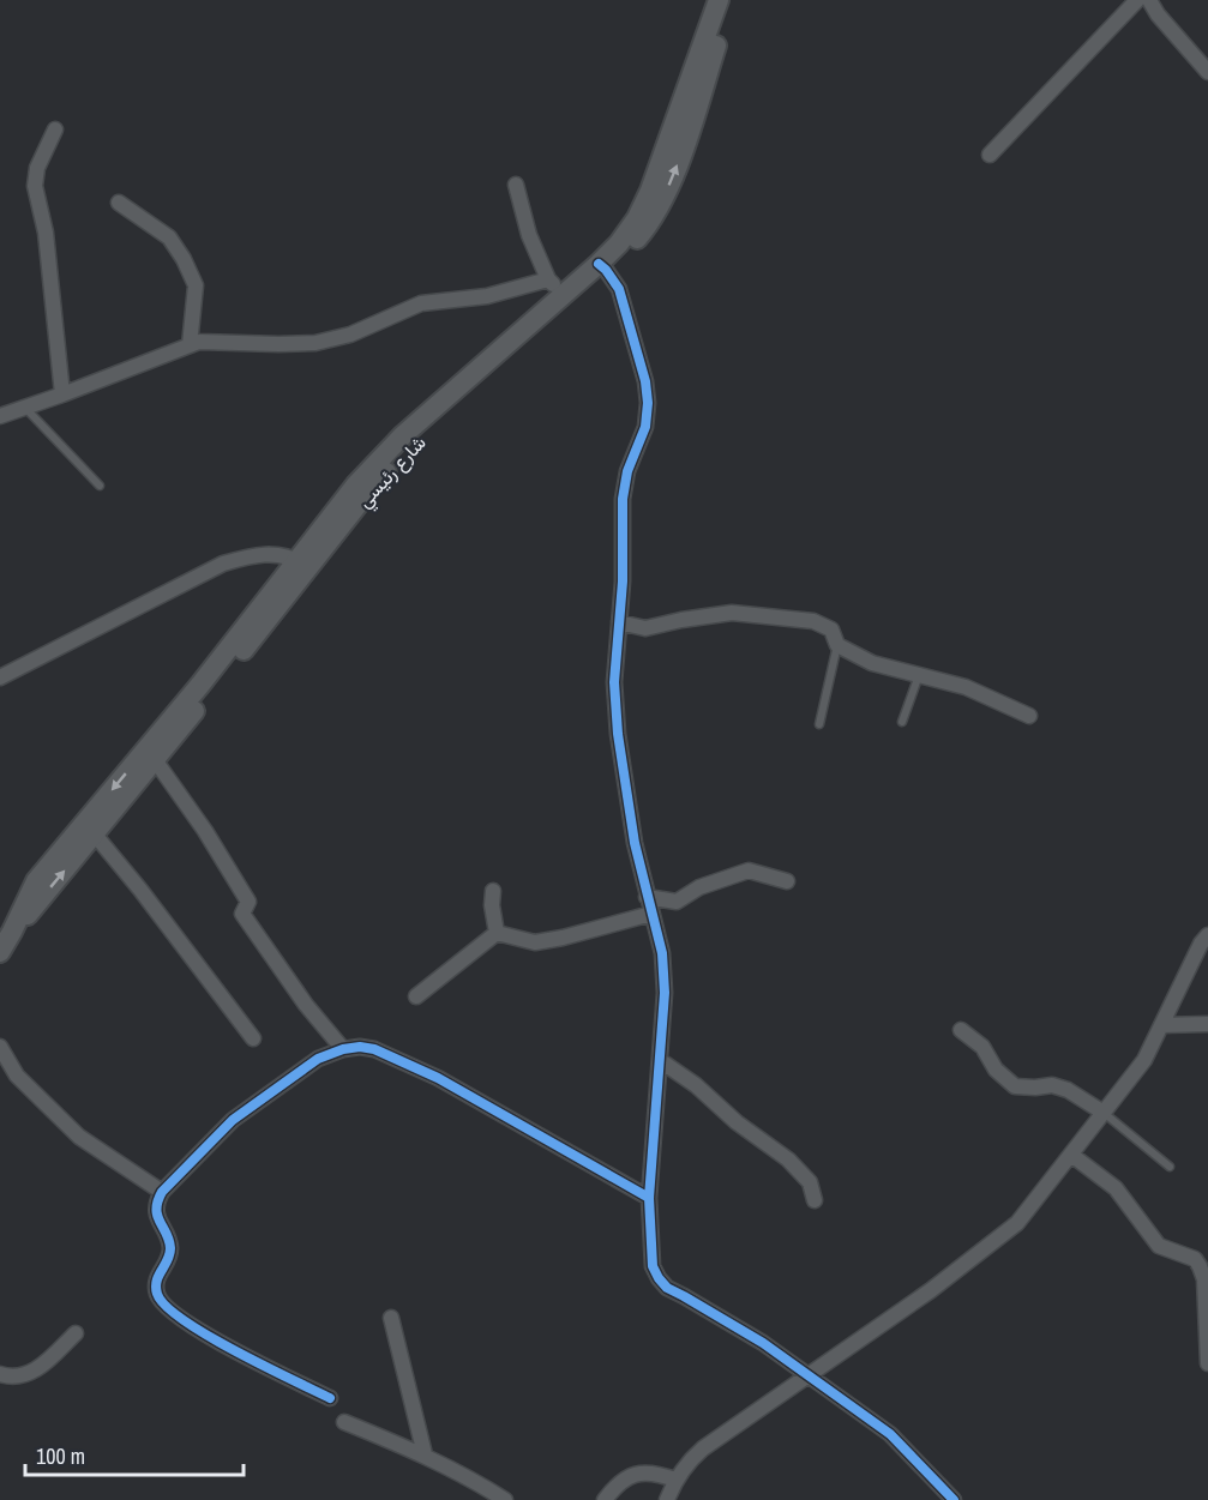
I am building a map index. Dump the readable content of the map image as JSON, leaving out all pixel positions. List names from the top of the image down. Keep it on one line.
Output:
{"streets":{"main road":["شارع رئيسي"]},"scale_bar":"100 m"}
